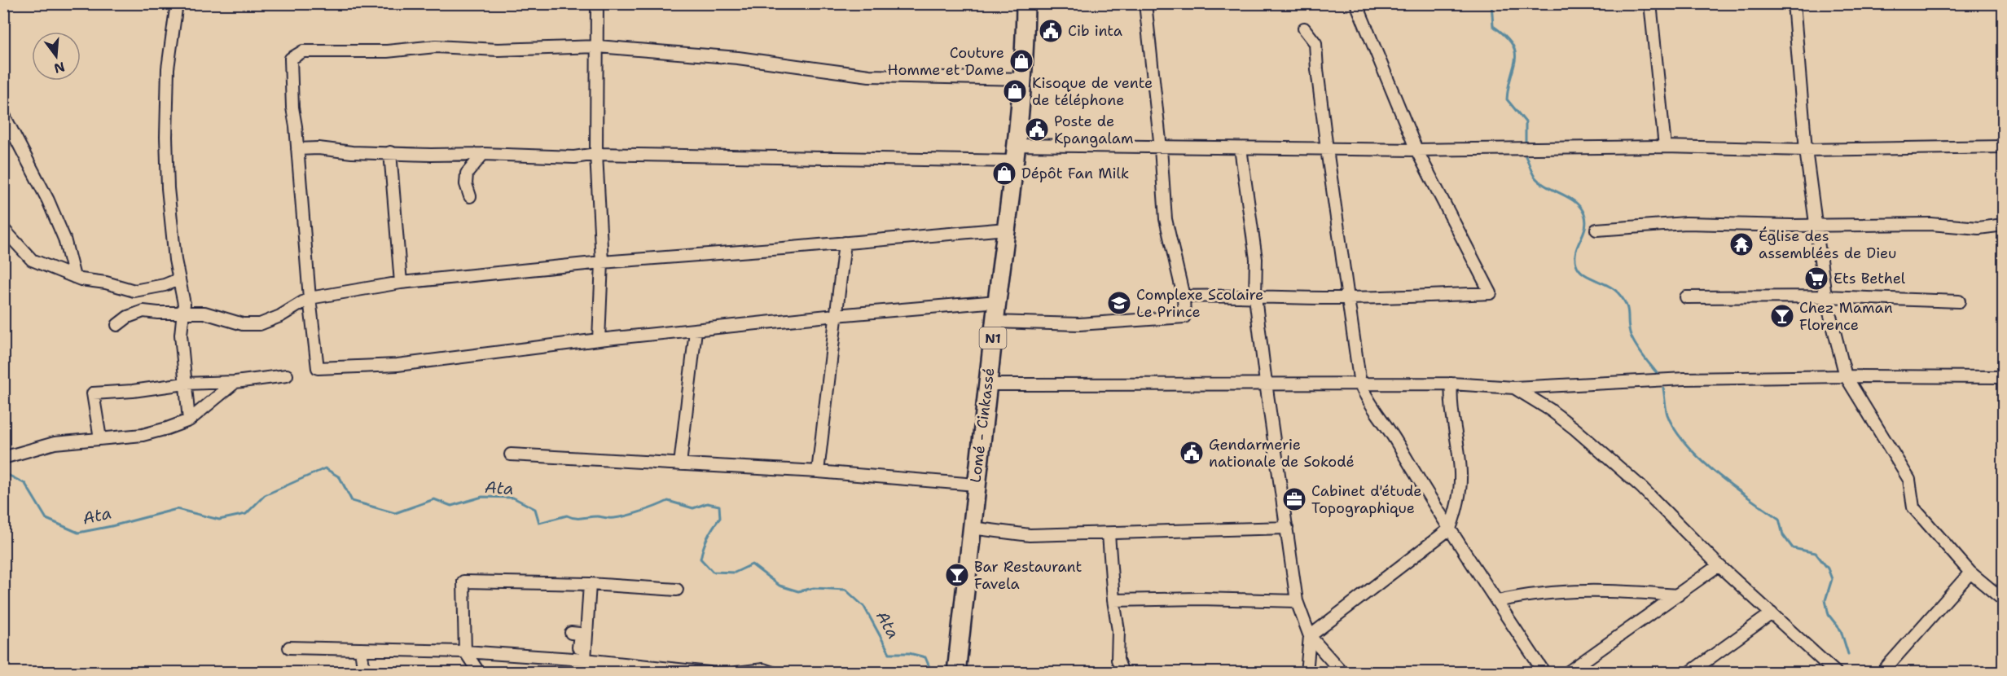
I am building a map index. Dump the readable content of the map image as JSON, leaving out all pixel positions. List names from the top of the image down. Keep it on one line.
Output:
{"streets":{"highway":["N1","Lomé - Cinkassé"]},"water":["Ata"],"places":{"public building":["Cib inta","Poste de Kpangalam","Gendarmerie nationale de Sokodé"],"shop":["Couture Homme et Dame","Kisoque de vente de téléphone","Dépôt Fan Milk"],"temple":["Église des assemblées de Dieu"],"supermarket":["Ets Bethel"],"school or university":["Complexe Scolaire Le Prince"],"bar":["Chez Maman Florence","Bar Restaurant Favela"],"office":["Cabinet d'étude Topographique"]},"north":"bottom"}
